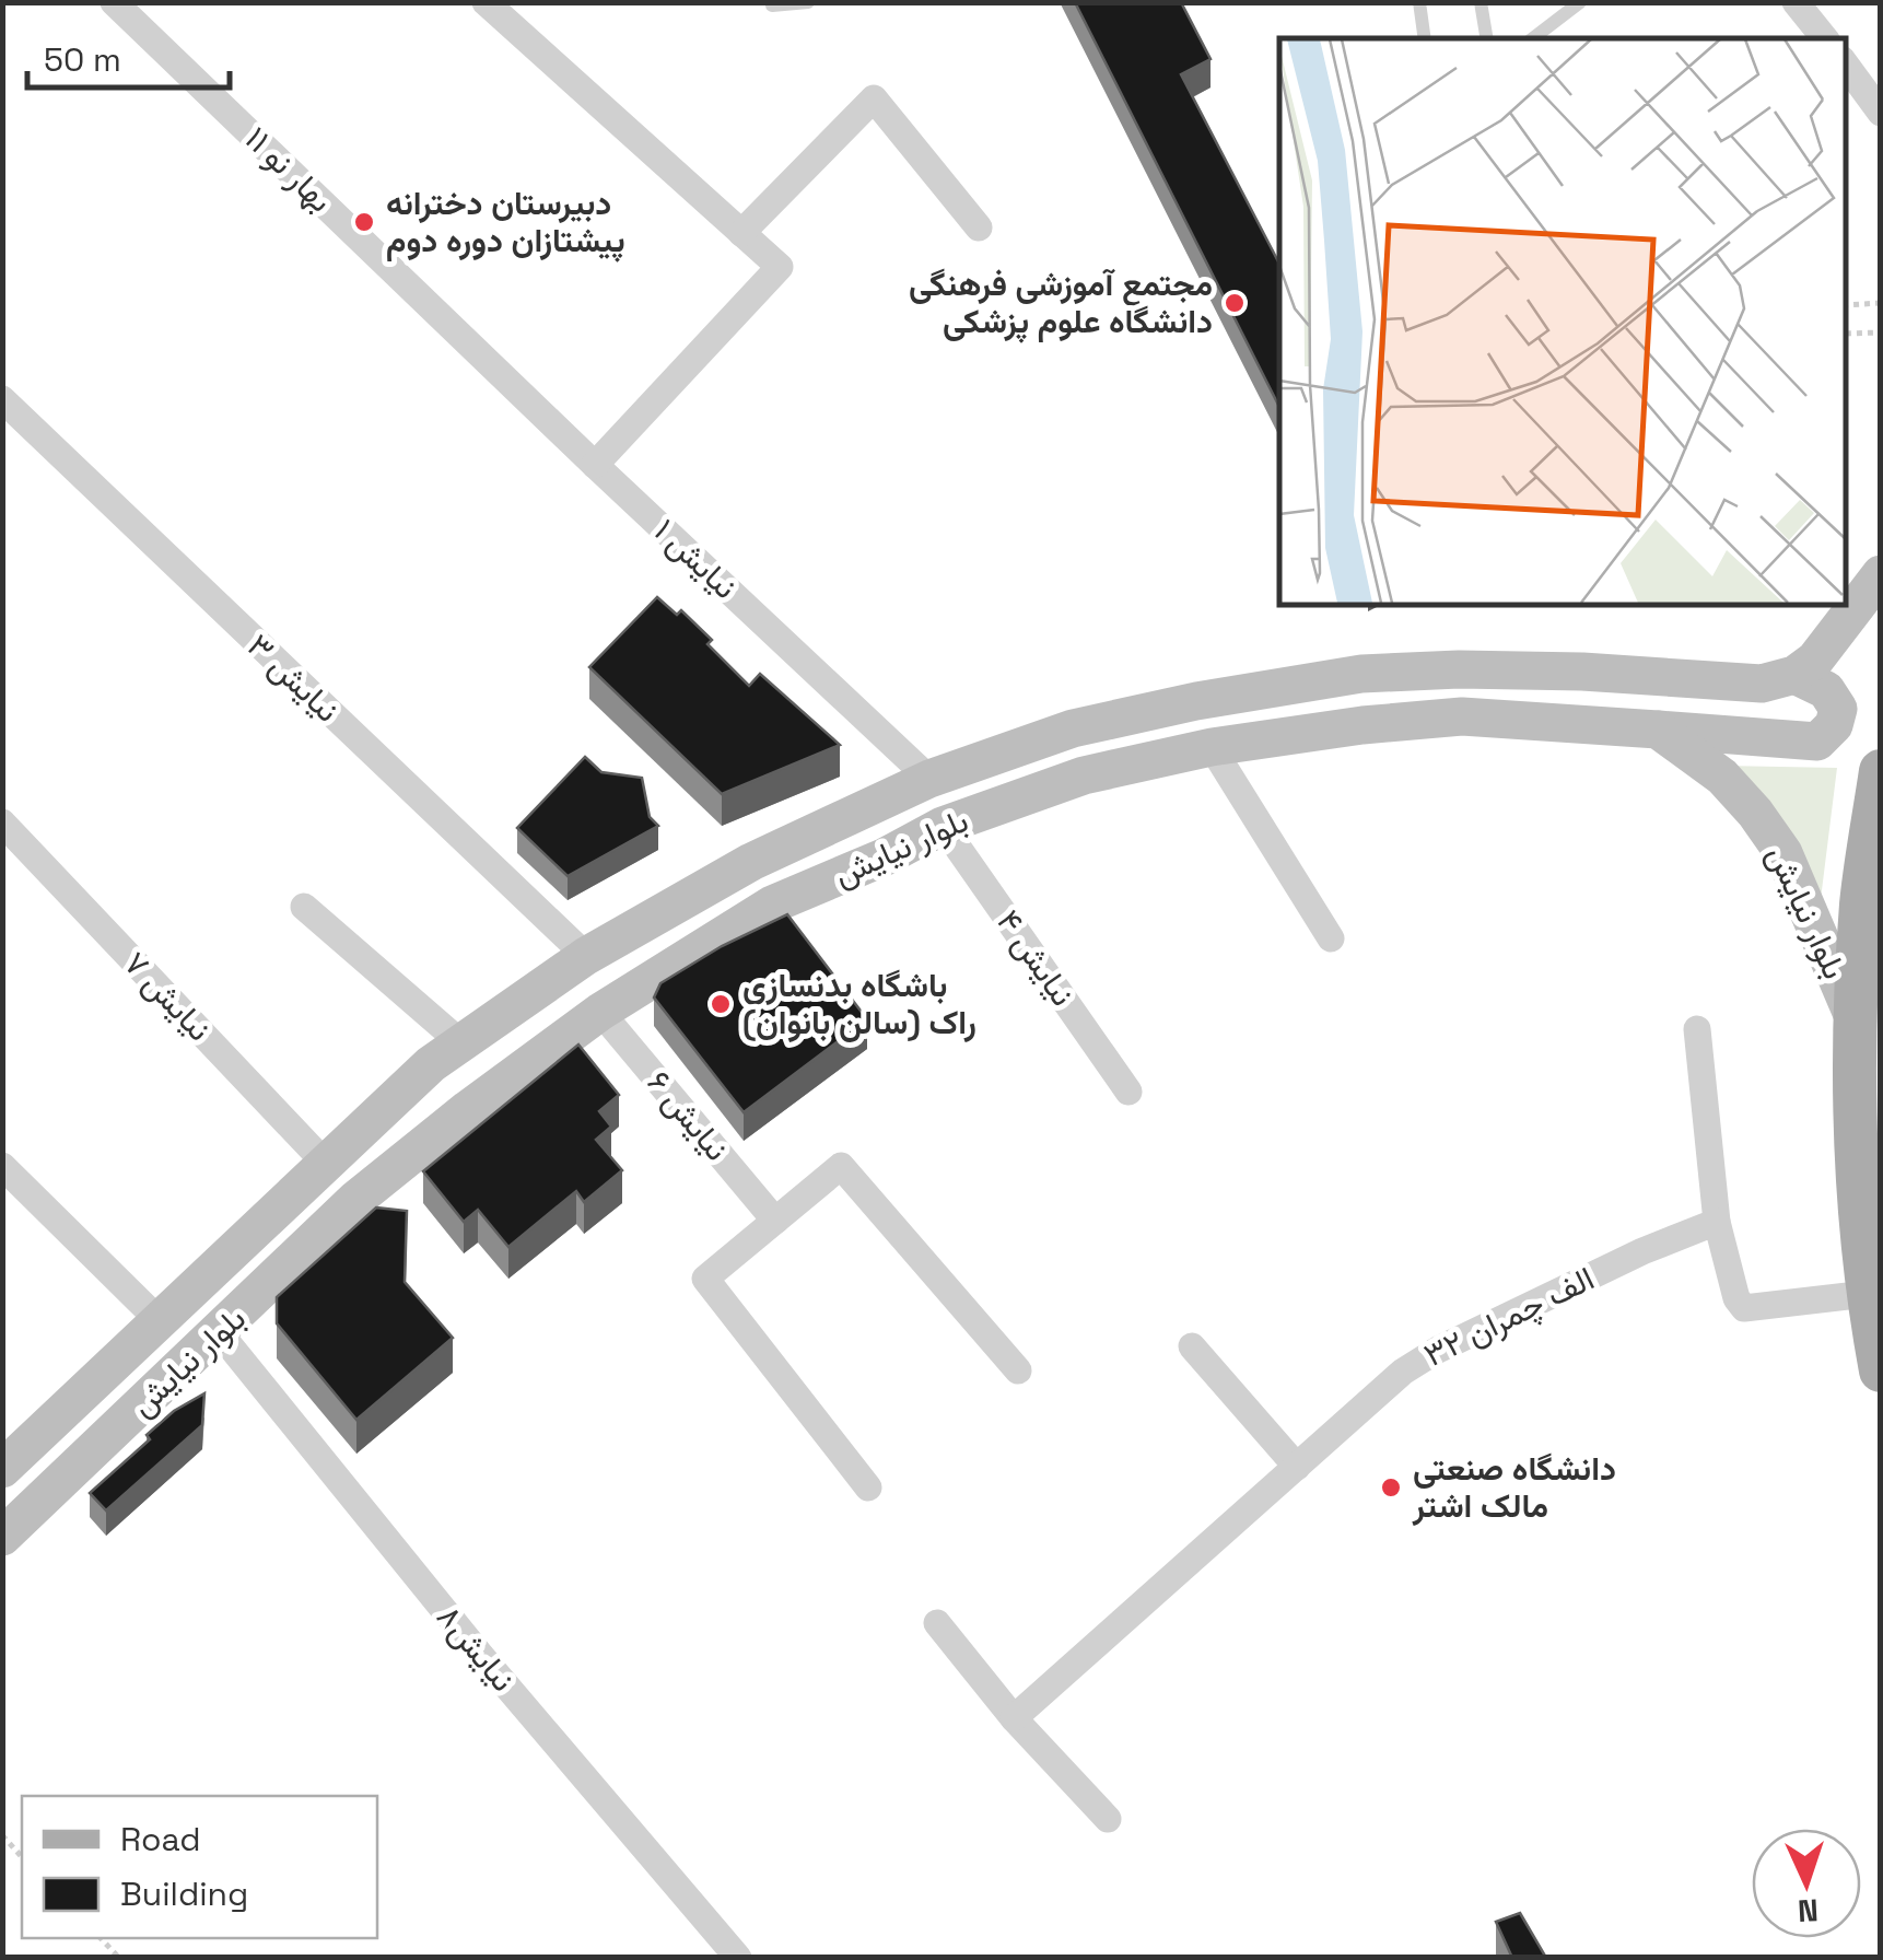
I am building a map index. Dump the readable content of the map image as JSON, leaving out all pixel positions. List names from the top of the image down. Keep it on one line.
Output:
{"streets":{"main road":["بلوار نیایش"],"street":["۱۱ بهار نو","نیایش ۱","نیایش ۳","نیایش ۴","نیایش ۷","نیایش ۶","۳۲ الف چمران","نیایش۸"]},"crossings":[["۱۱ بهار نو","نیایش ۱"],["نیایش ۱","بلوار نیایش"],["نیایش ۳","بلوار نیایش"],["بلوار نیایش","نیایش ۴"],["بلوار نیایش","نیایش ۷"],["بلوار نیایش","نیایش ۶"],["بلوار نیایش","نیایش۸"]],"places":["دبیرستان دخترانه پیشتازان دوره دوم","مجتمع آموزشی فرهنگی دانشگاه علوم پزشکی","باشگاه بدنسازی راک (سالن بانوان)","دانشگاه صنعتی مالک اشتر"],"legend":["Road","Building"],"scale_bar":"50 m","north":"bottom"}
